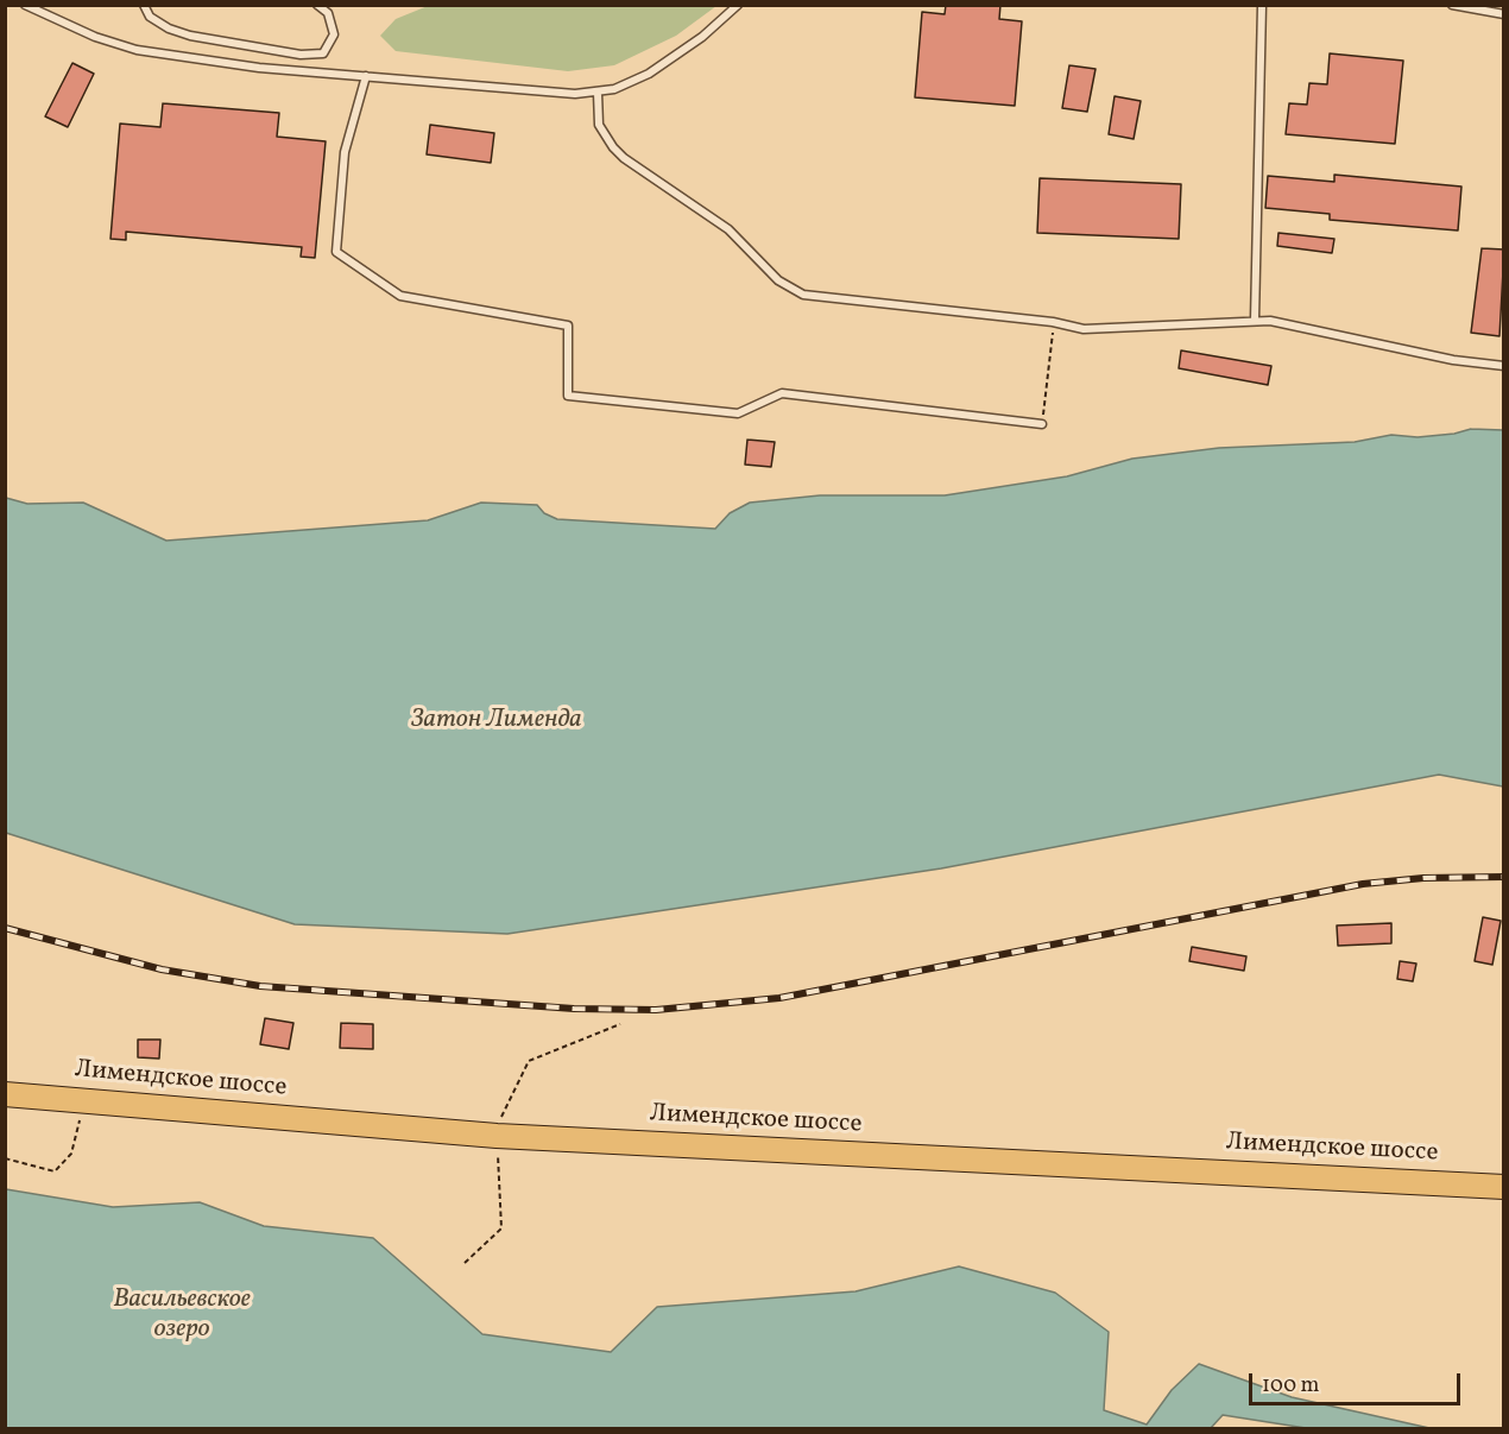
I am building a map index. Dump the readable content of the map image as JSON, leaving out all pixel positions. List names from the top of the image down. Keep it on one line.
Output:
{"streets":{"main road":["Лимендское шоссе"]},"water":["Затон Лименда","Васильевское озеро"],"scale_bar":"100 m"}
